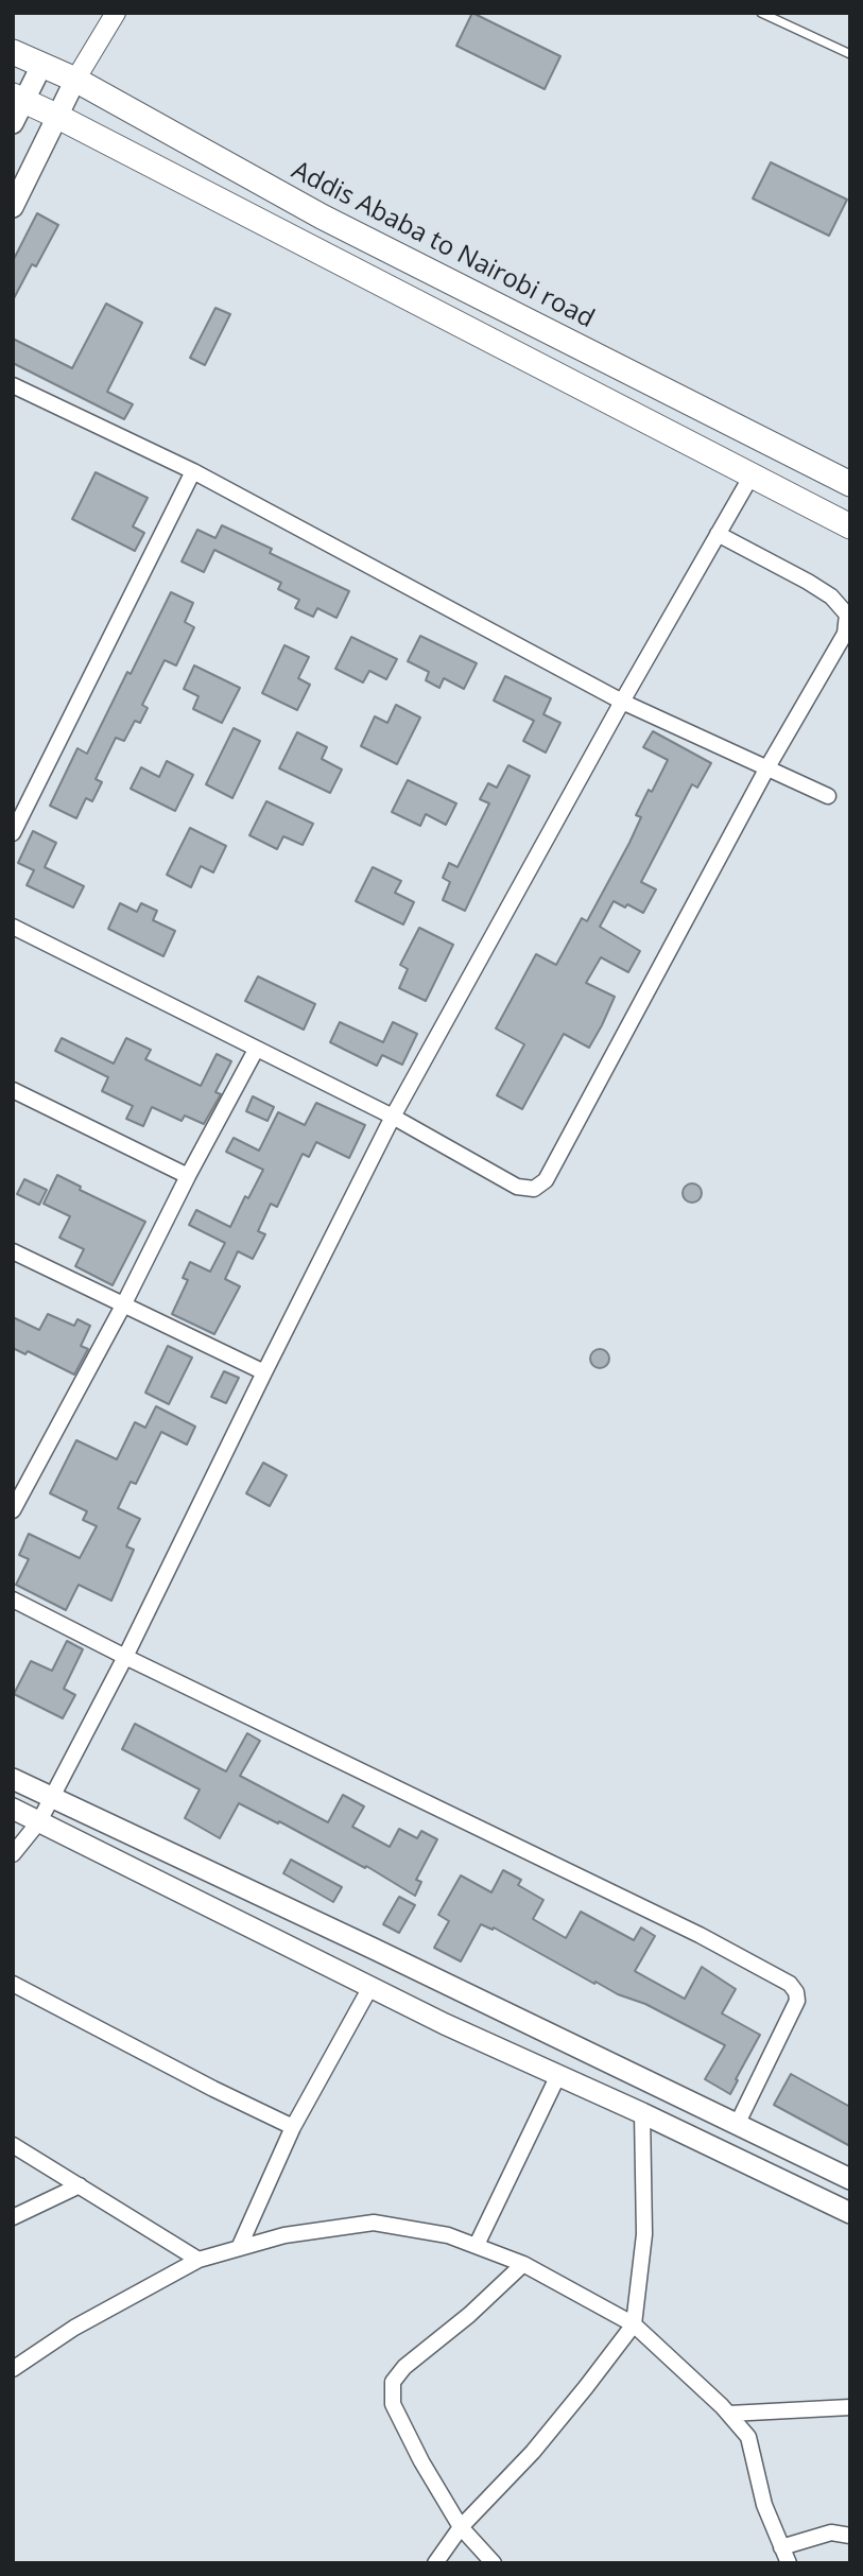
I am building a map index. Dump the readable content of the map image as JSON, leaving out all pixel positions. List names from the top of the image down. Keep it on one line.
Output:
{"streets":{"highway":["Addis Ababa to Nairobi road"]}}
